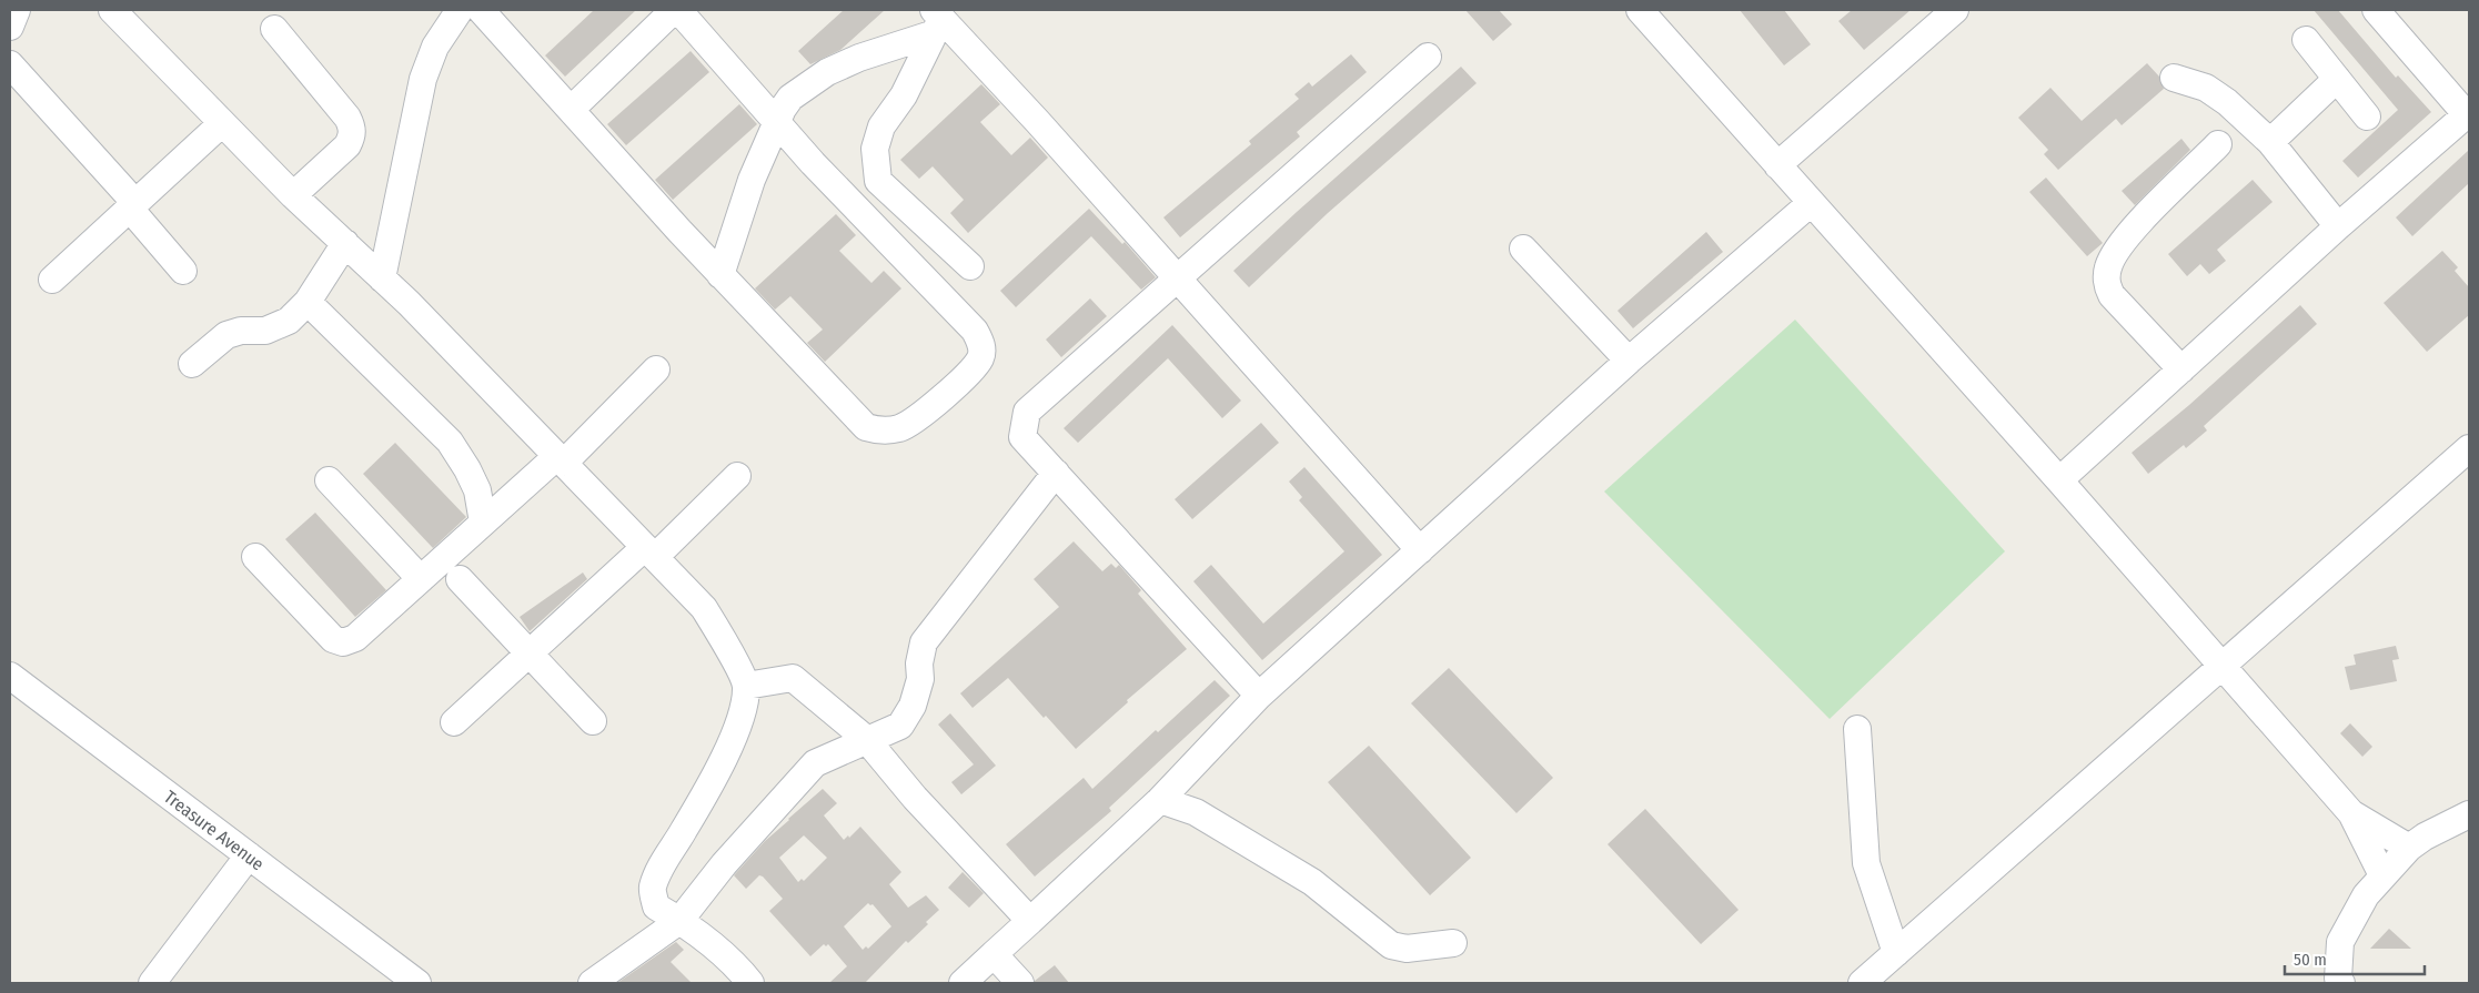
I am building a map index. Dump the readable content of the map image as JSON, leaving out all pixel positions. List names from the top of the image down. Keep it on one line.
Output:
{"streets":{"street":["Treasure Avenue"]},"scale_bar":"50 m"}
